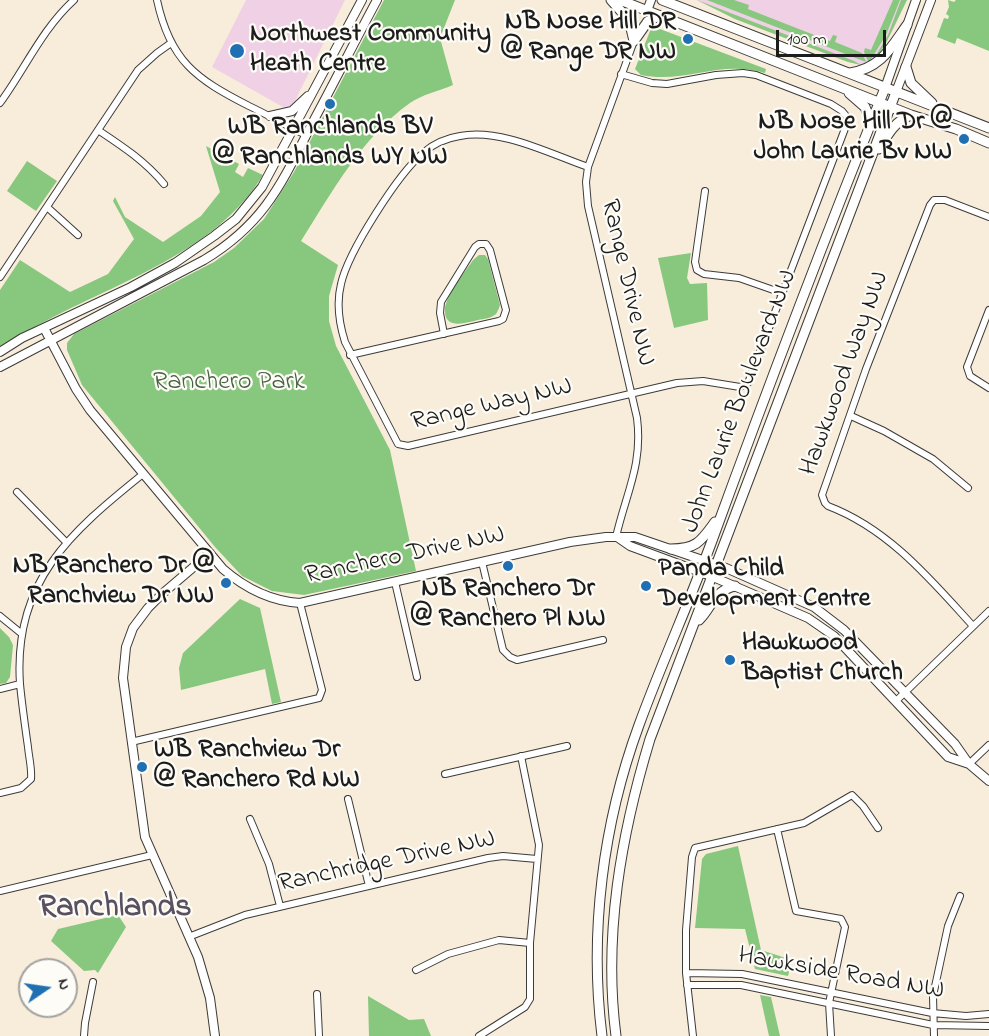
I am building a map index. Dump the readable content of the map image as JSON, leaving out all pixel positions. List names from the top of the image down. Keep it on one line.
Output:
{"streets":{"main road":["John Laurie Boulevard NW"],"street":["Range Drive NW","Hawkwood Way NW","Range Way NW","Ranchero Drive NW","Ranchridge Drive NW","Hawkside Road NW"]},"crossings":[["Range Drive NW","Range Way NW"],["Range Drive NW","Ranchero Drive NW"],["John Laurie Boulevard NW","Ranchero Drive NW"]],"districts":["Ranchlands"],"parks":["Ranchero Park"],"places":["NB Nose Hill DR @ Range DR NW","Northwest Community Heath Centre","WB Ranchlands BV @ Ranchlands WY NW","NB Nose Hill Dr @ John Laurie Bv NW","NB Ranchero Dr @ Ranchero Pl NW","NB Ranchero Dr @ Ranchview Dr NW","Panda Child Development Centre","Hawkwood Baptist Church","WB Ranchview Dr @ Ranchero Rd NW"],"scale_bar":"100 m","north":"right"}
